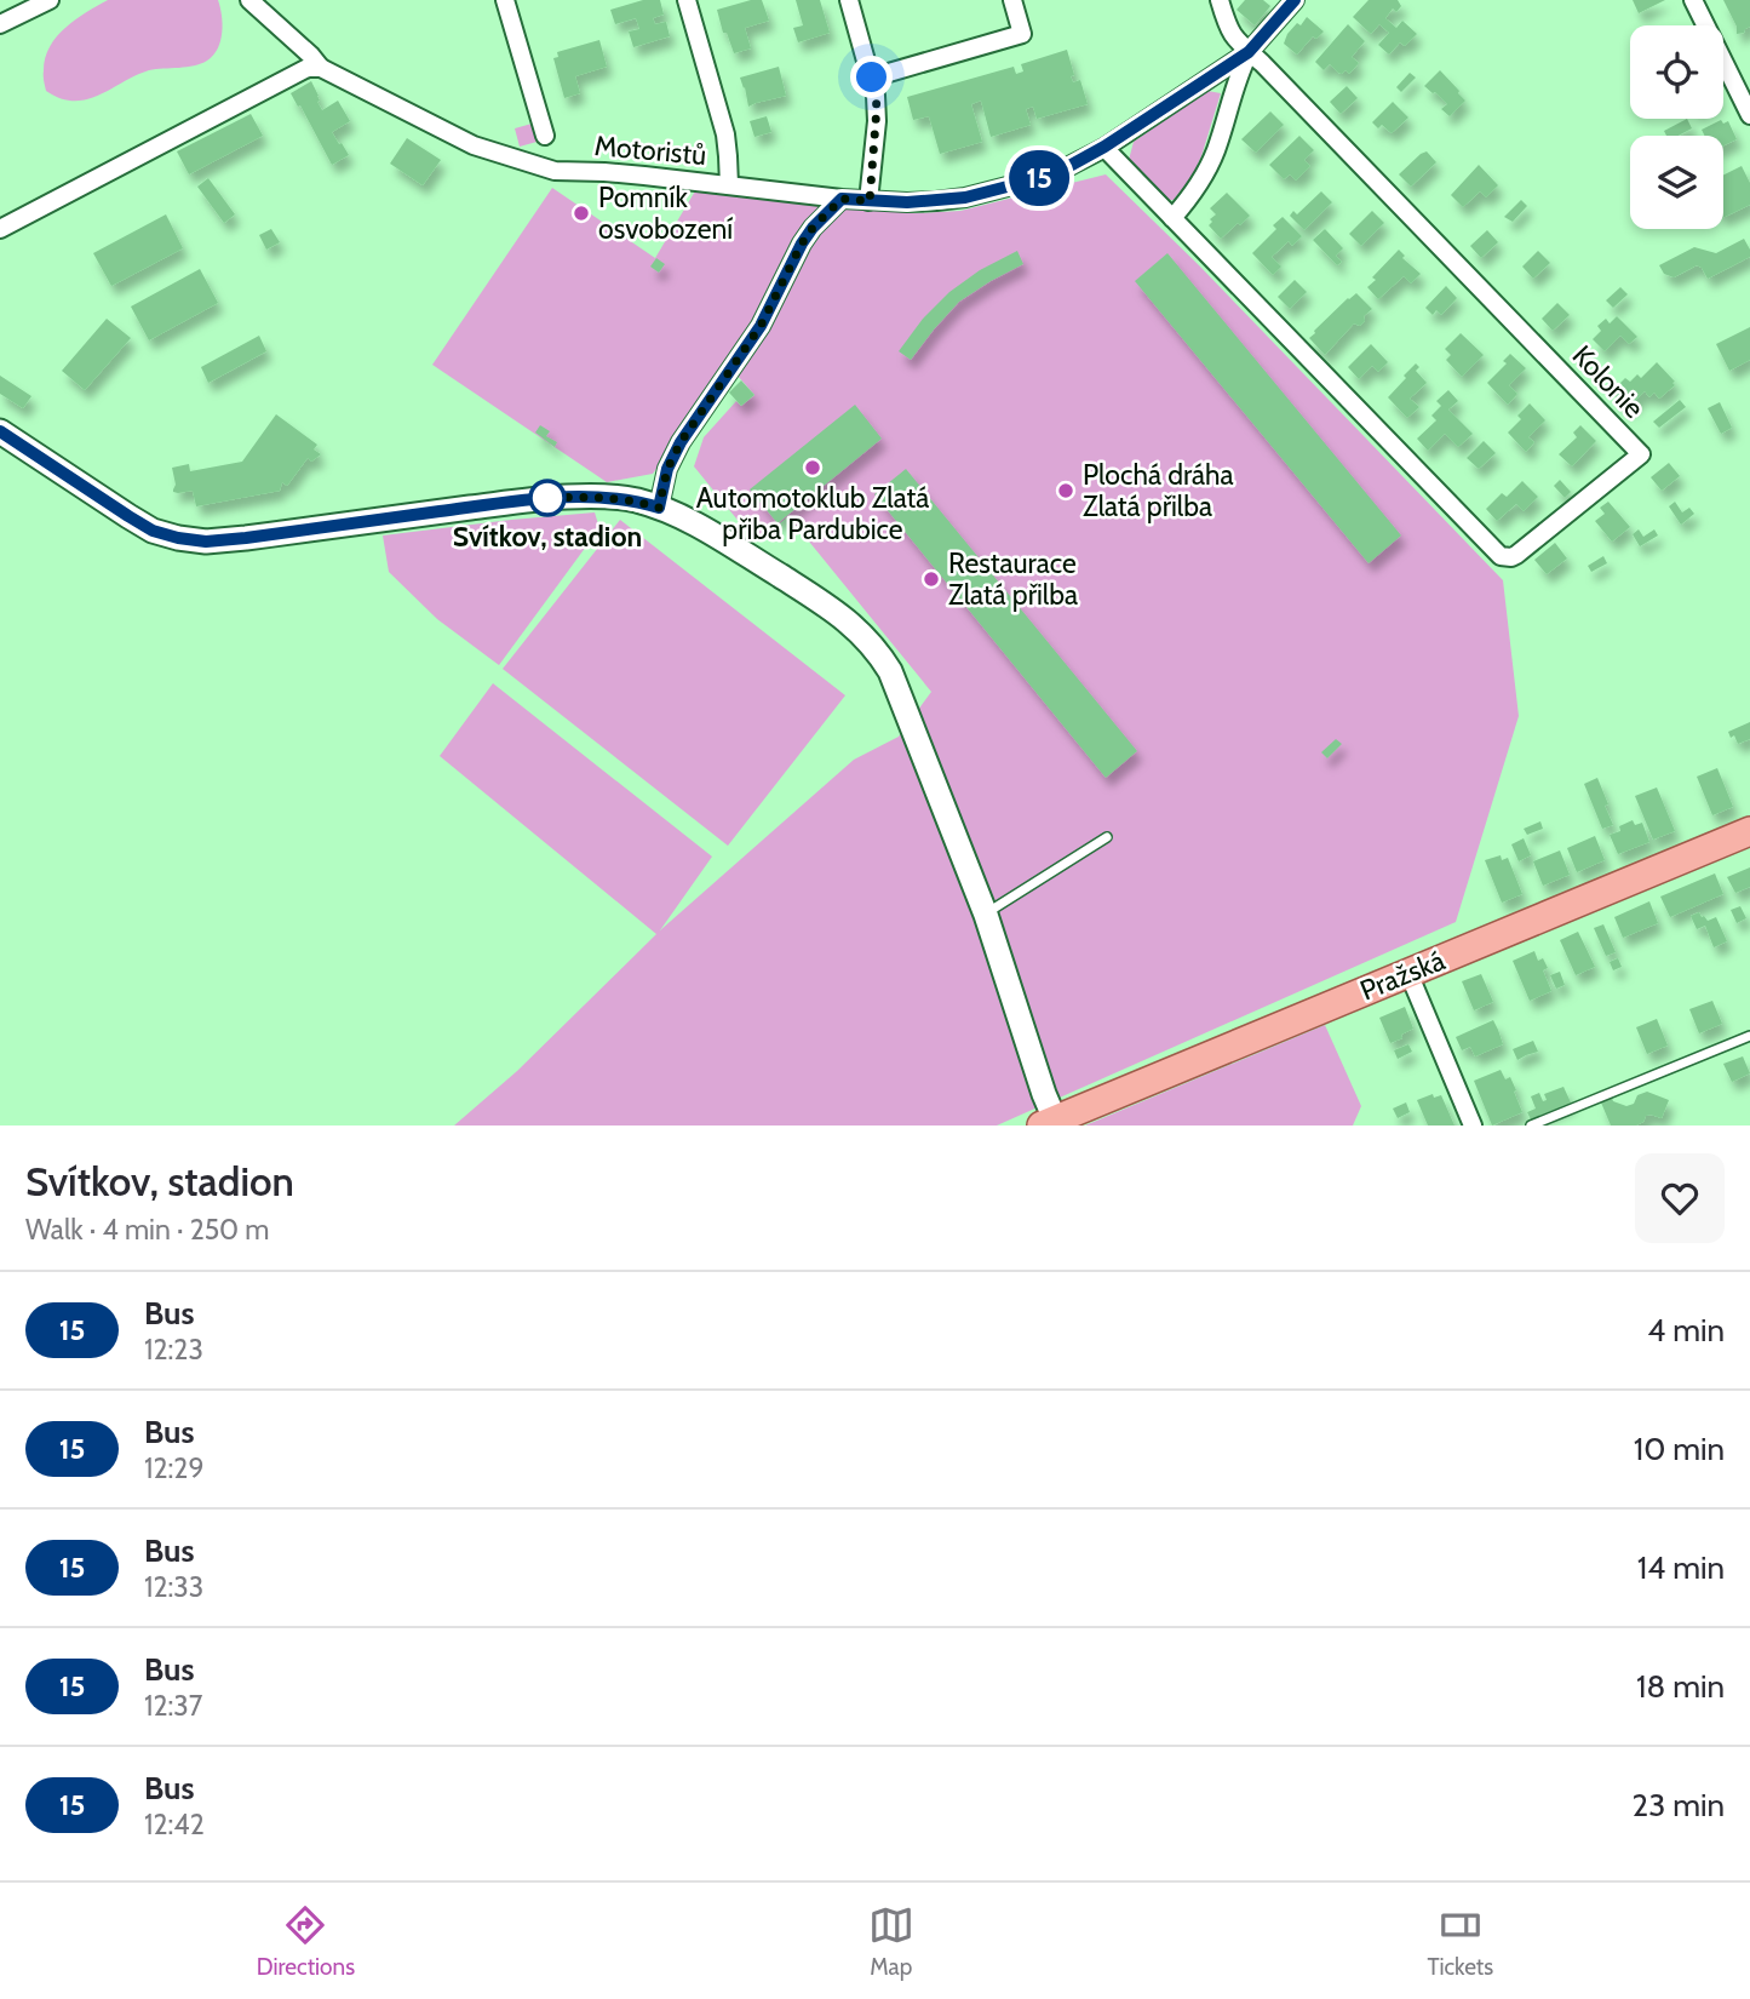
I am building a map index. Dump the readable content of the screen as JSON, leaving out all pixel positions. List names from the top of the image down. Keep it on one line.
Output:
{"streets":{"main road":["Pražská"],"street":["Motoristů","Kolonie"]},"crossings":[["Motoristů","Kolonie"]],"places":["Pomník osvobození","Automotoklub Zlatá přiba Pardubice","Plochá dráha Zlatá přilba","Svítkov, stadion","Restaurace Zlatá přilba"],"lines":["bus line 15"],"page":{"on_map":"15","heading":["Svítkov, stadion","Walk · 4 min · 250 m"],"list":[{"mark":"15","name":"Bus","note":"12:23","value":"4 min"},{"mark":"15","name":"Bus","note":"12:29","value":"10 min"},{"mark":"15","name":"Bus","note":"12:33","value":"14 min"},{"mark":"15","name":"Bus","note":"12:37","value":"18 min"},{"mark":"15","name":"Bus","note":"12:42","value":"23 min"}],"tabs":["Directions","Map","Tickets"]}}
